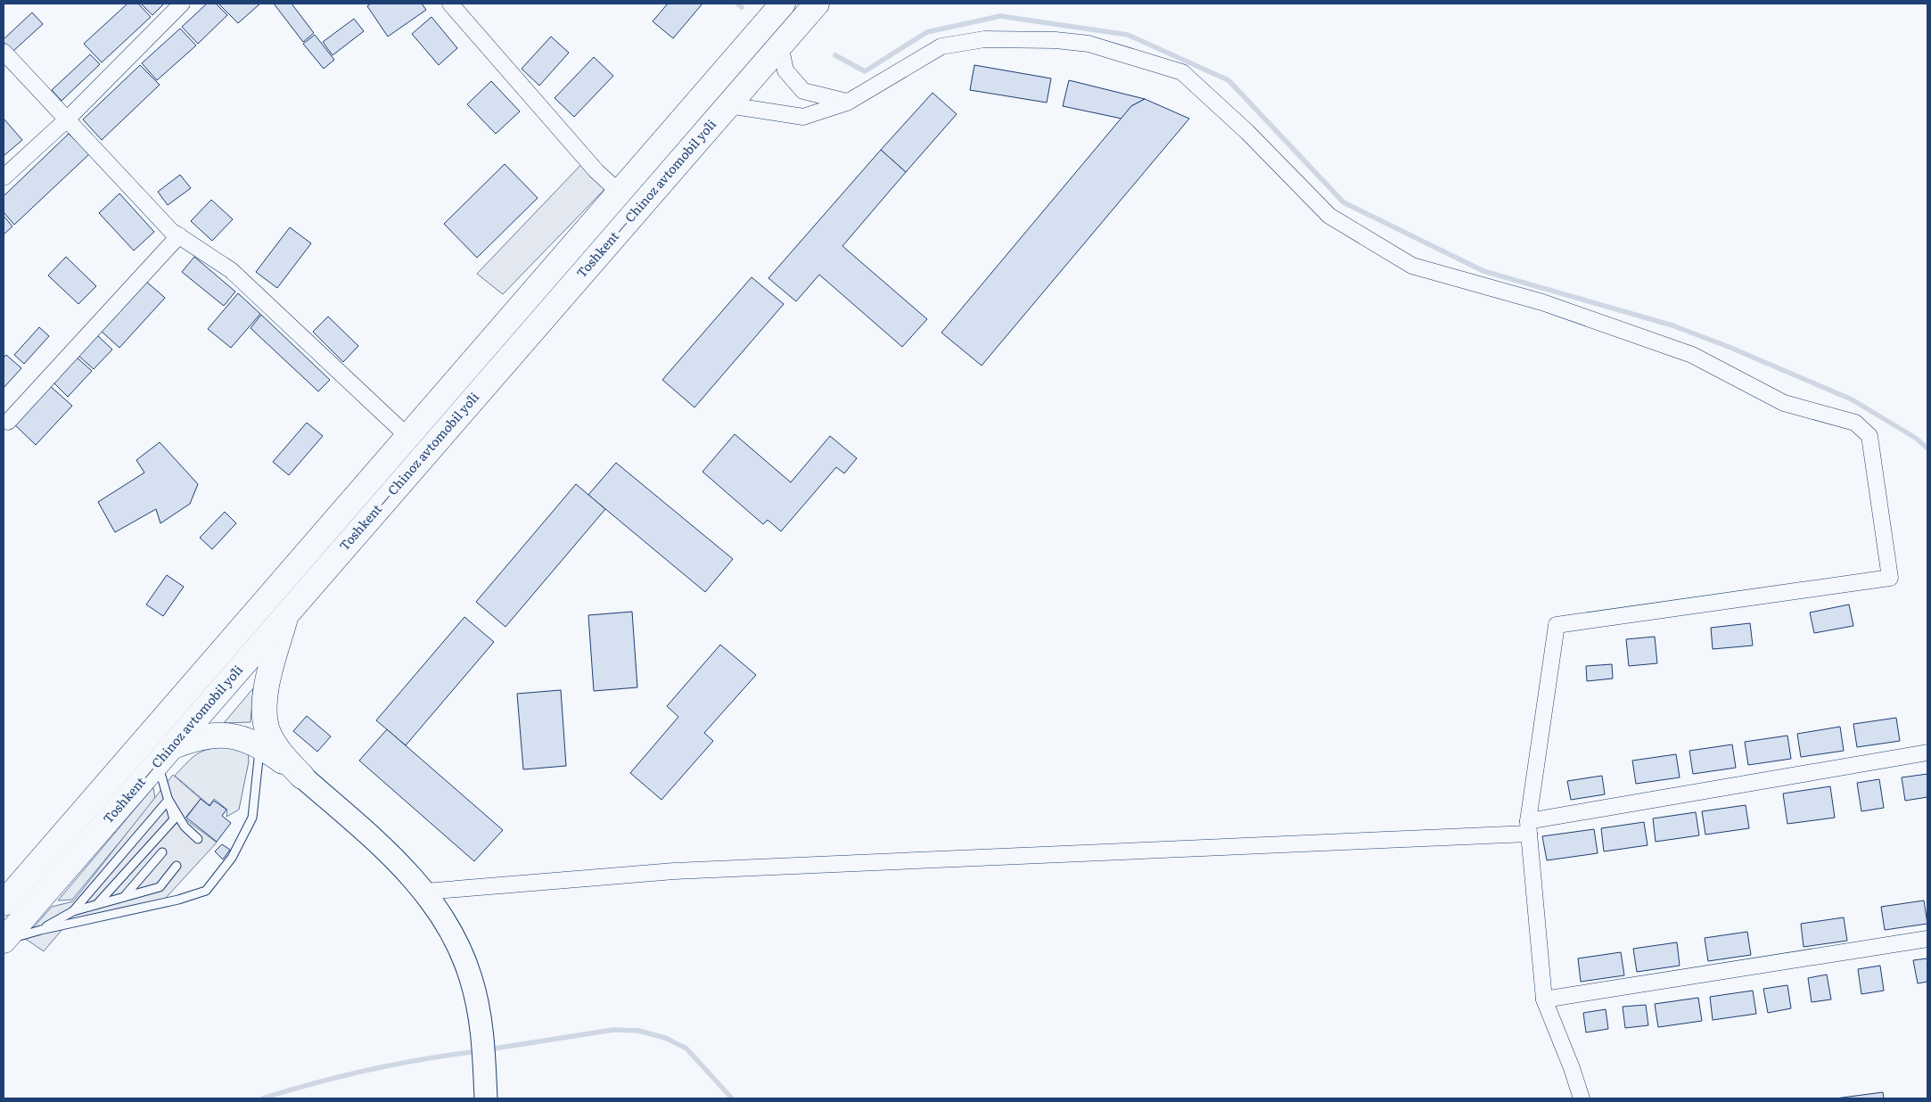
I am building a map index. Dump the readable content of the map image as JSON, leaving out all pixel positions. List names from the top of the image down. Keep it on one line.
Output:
{"streets":{"highway":["Toshkent — Chinoz avtomobil yoʻli"]}}
